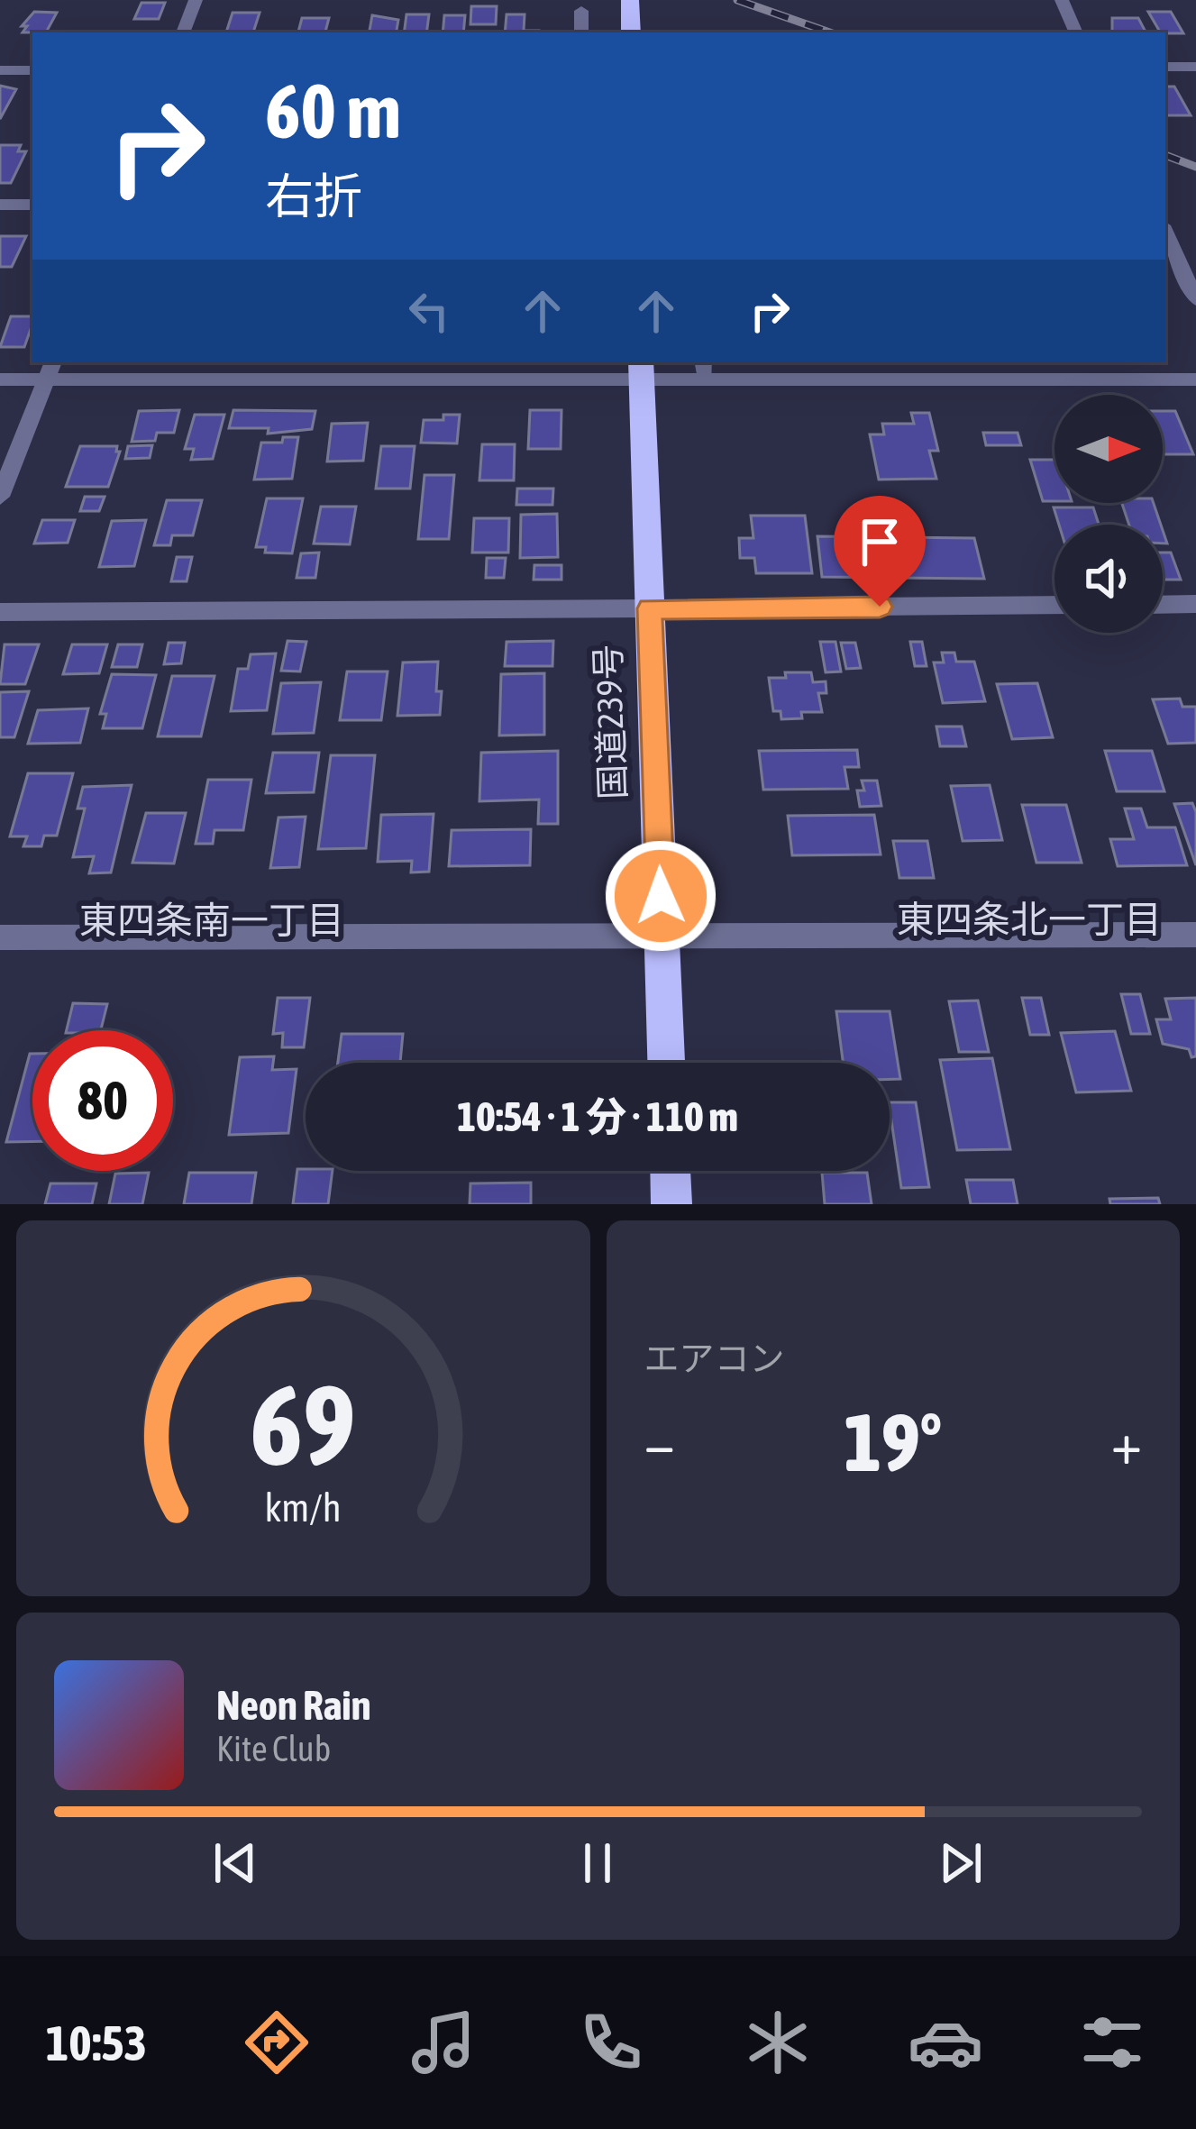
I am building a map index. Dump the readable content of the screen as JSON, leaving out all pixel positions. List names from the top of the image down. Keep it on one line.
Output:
{"streets":{"highway":["国道239号"]},"districts":["東四条北一丁目","東四条南一丁目"],"north":"right","page":{"turn":["60 m","右折"],"limit":"80","trip":"10:54 · 1 分 · 110 m","tile":"エアコン","heat":["−","19°","+"],"song":["Neon Rain","Kite Club"],"tabs":"10:53","gauge":["69","km/h"]}}
